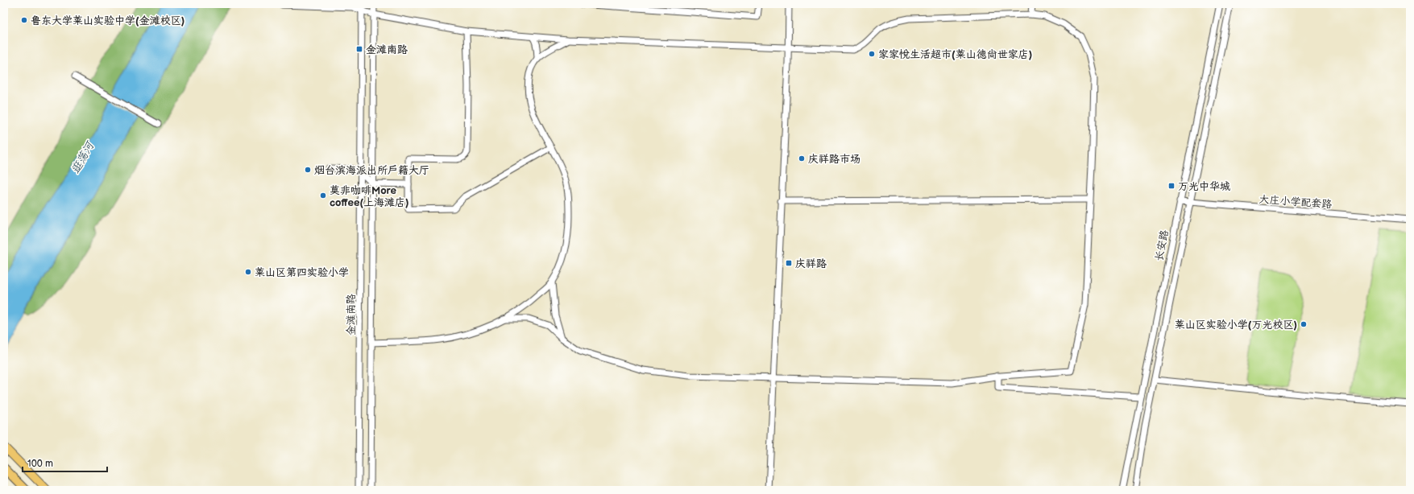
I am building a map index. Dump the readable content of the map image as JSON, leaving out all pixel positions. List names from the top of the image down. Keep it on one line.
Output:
{"streets":{"street":["大庄小学配套路","长安路","金滩南路"]},"crossings":[["大庄小学配套路","长安路"]],"water":["逛荡河"],"places":{"other":["鲁东大学莱山实验中学(金滩校区)","家家悦生活超市(莱山德尚世家店)","庆祥路市场","烟台滨海派出所户籍大厅","莫非咖啡More coffee(上海滩店)","莱山区第四实验小学","莱山区实验小学(万光校区)"],"transit":["金滩南路","万光中华城","庆祥路"]},"scale_bar":"100 m"}
